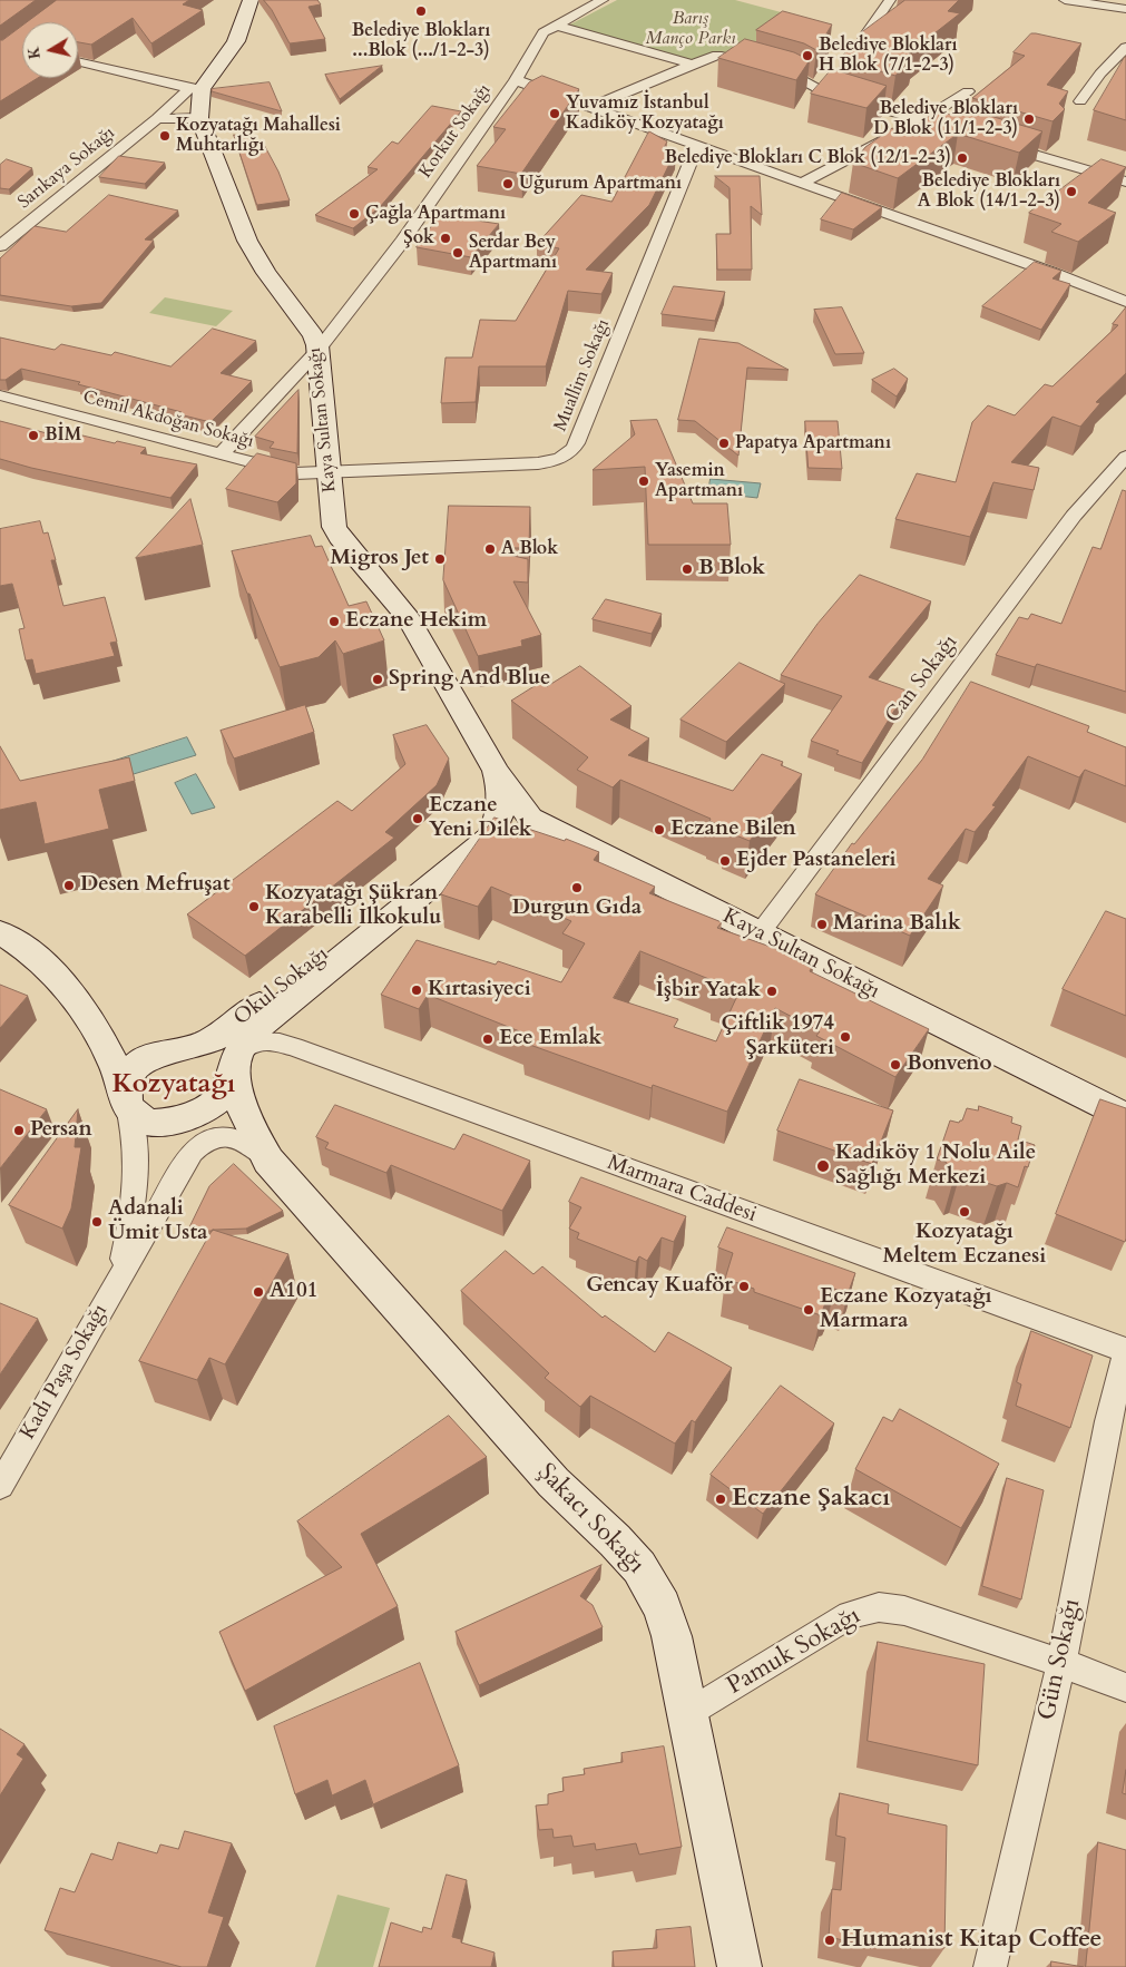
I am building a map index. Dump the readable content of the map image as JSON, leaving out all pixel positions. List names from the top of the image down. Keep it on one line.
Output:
{"streets":{"street":["Korkut Sokağı","Sarıkaya Sokağı","Muallim Sokağı","Cemil Akdoğan Sokağı","Kaya Sultan Sokağı","Can Sokağı","Okul Sokağı","Marmara Caddesi","Kadı Paşa Sokağı","Şakacı Sokağı","Pamuk Sokağı","Gün Sokağı"]},"crossings":[["Korkut Sokağı","Cemil Akdoğan Sokağı"],["Korkut Sokağı","Kaya Sultan Sokağı"],["Sarıkaya Sokağı","Kaya Sultan Sokağı"],["Muallim Sokağı","Cemil Akdoğan Sokağı"],["Muallim Sokağı","Kaya Sultan Sokağı"],["Cemil Akdoğan Sokağı","Kaya Sultan Sokağı"],["Kaya Sultan Sokağı","Can Sokağı"],["Kaya Sultan Sokağı","Okul Sokağı"],["Okul Sokağı","Marmara Caddesi"],["Okul Sokağı","Kadı Paşa Sokağı"],["Okul Sokağı","Şakacı Sokağı"],["Marmara Caddesi","Gün Sokağı"],["Kadı Paşa Sokağı","Şakacı Sokağı"],["Şakacı Sokağı","Pamuk Sokağı"],["Pamuk Sokağı","Gün Sokağı"]],"districts":["Kozyatağı"],"parks":["Barış Manço Parkı"],"places":["Belediye Blokları ...Blok (.../1-2-3)","Belediye Blokları H Blok (7/1-2-3)","Yuvamız İstanbul Kadıköy Kozyatağı","Belediye Blokları D Blok (11/1-2-3)","Kozyatağı Mahallesi Muhtarlığı","Belediye Blokları C Blok (12/1-2-3)","Uğurum Apartmanı","Belediye Blokları A Blok (14/1-2-3)","Çağla Apartmanı","Şok","Serdar Bey Apartmanı","BİM","Papatya Apartmanı","Yasemin Apartmanı","A Blok","Migros Jet","B Blok","Eczane Hekim","Spring And Blue","Eczane Yeni Dilek","Eczane Bilen","Ejder Pastaneleri","Desen Mefruşat","Durgun Gıda","Kozyatağı Şükran Karabelli İlkokulu","Marina Balık","Kırtasiyeci","İşbir Yatak","Çiftlik 1974 Şarküteri","Ece Emlak","Bonveno","Persan","Kadıköy 1 Nolu Aile Sağlığı Merkezi","Kozyatağı Meltem Eczanesi","Adanali Ümit Usta","Gencay Kuaför","A101","Eczane Kozyatağı Marmara","Eczane Şakacı","Humanist Kitap Coffee"],"north":"left"}
